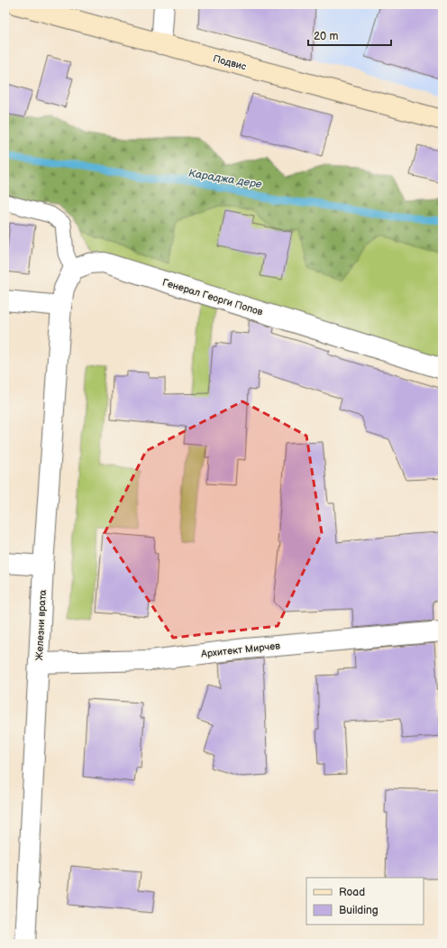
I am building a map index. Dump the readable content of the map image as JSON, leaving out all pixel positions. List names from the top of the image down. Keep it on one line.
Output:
{"streets":{"street":["Подвис","Генерал Георги Попов","Железни врата","Архитект Мирчев"]},"crossings":[["Железни врата","Архитект Мирчев"]],"water":["Караджа дере"],"legend":["Road","Building"],"scale_bar":"20 m"}
